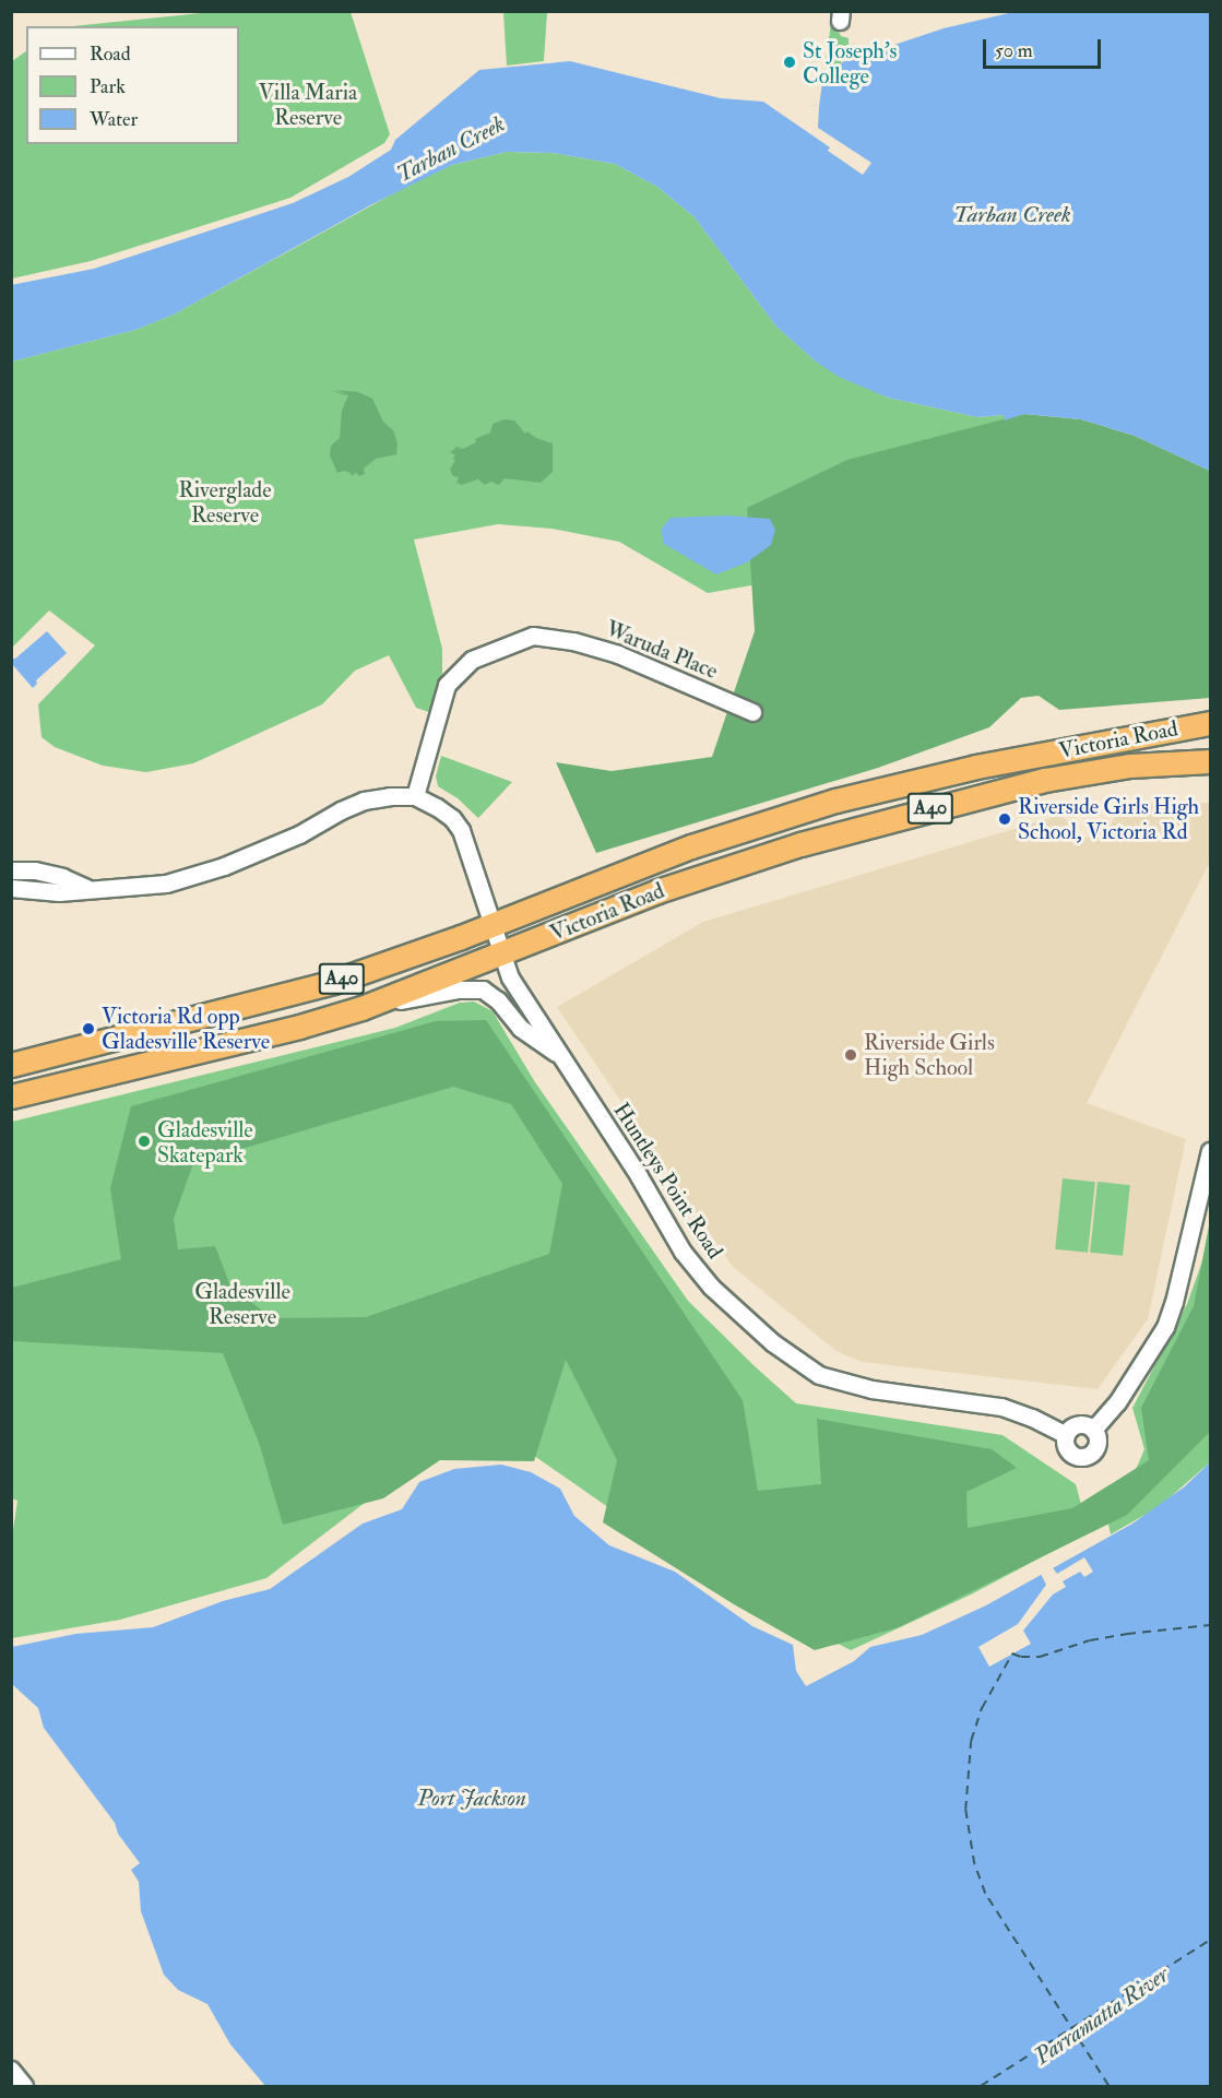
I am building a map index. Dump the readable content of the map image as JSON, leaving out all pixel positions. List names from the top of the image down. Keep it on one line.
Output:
{"streets":{"highway":["Victoria Road","A40"],"street":["Waruda Place","Huntleys Point Road"]},"crossings":[["Waruda Place","Huntleys Point Road"],["Victoria Road","Huntleys Point Road"]],"water":["Tarban Creek","Port Jackson","Parramatta River"],"parks":["Villa Maria Reserve","Riverglade Reserve","Gladesville Reserve"],"places":["St Joseph's College","Riverside Girls High School, Victoria Rd","Victoria Rd opp Gladesville Reserve","Riverside Girls High School","Gladesville Skatepark"],"legend":["Road","Park","Water"],"scale_bar":"50 m"}
